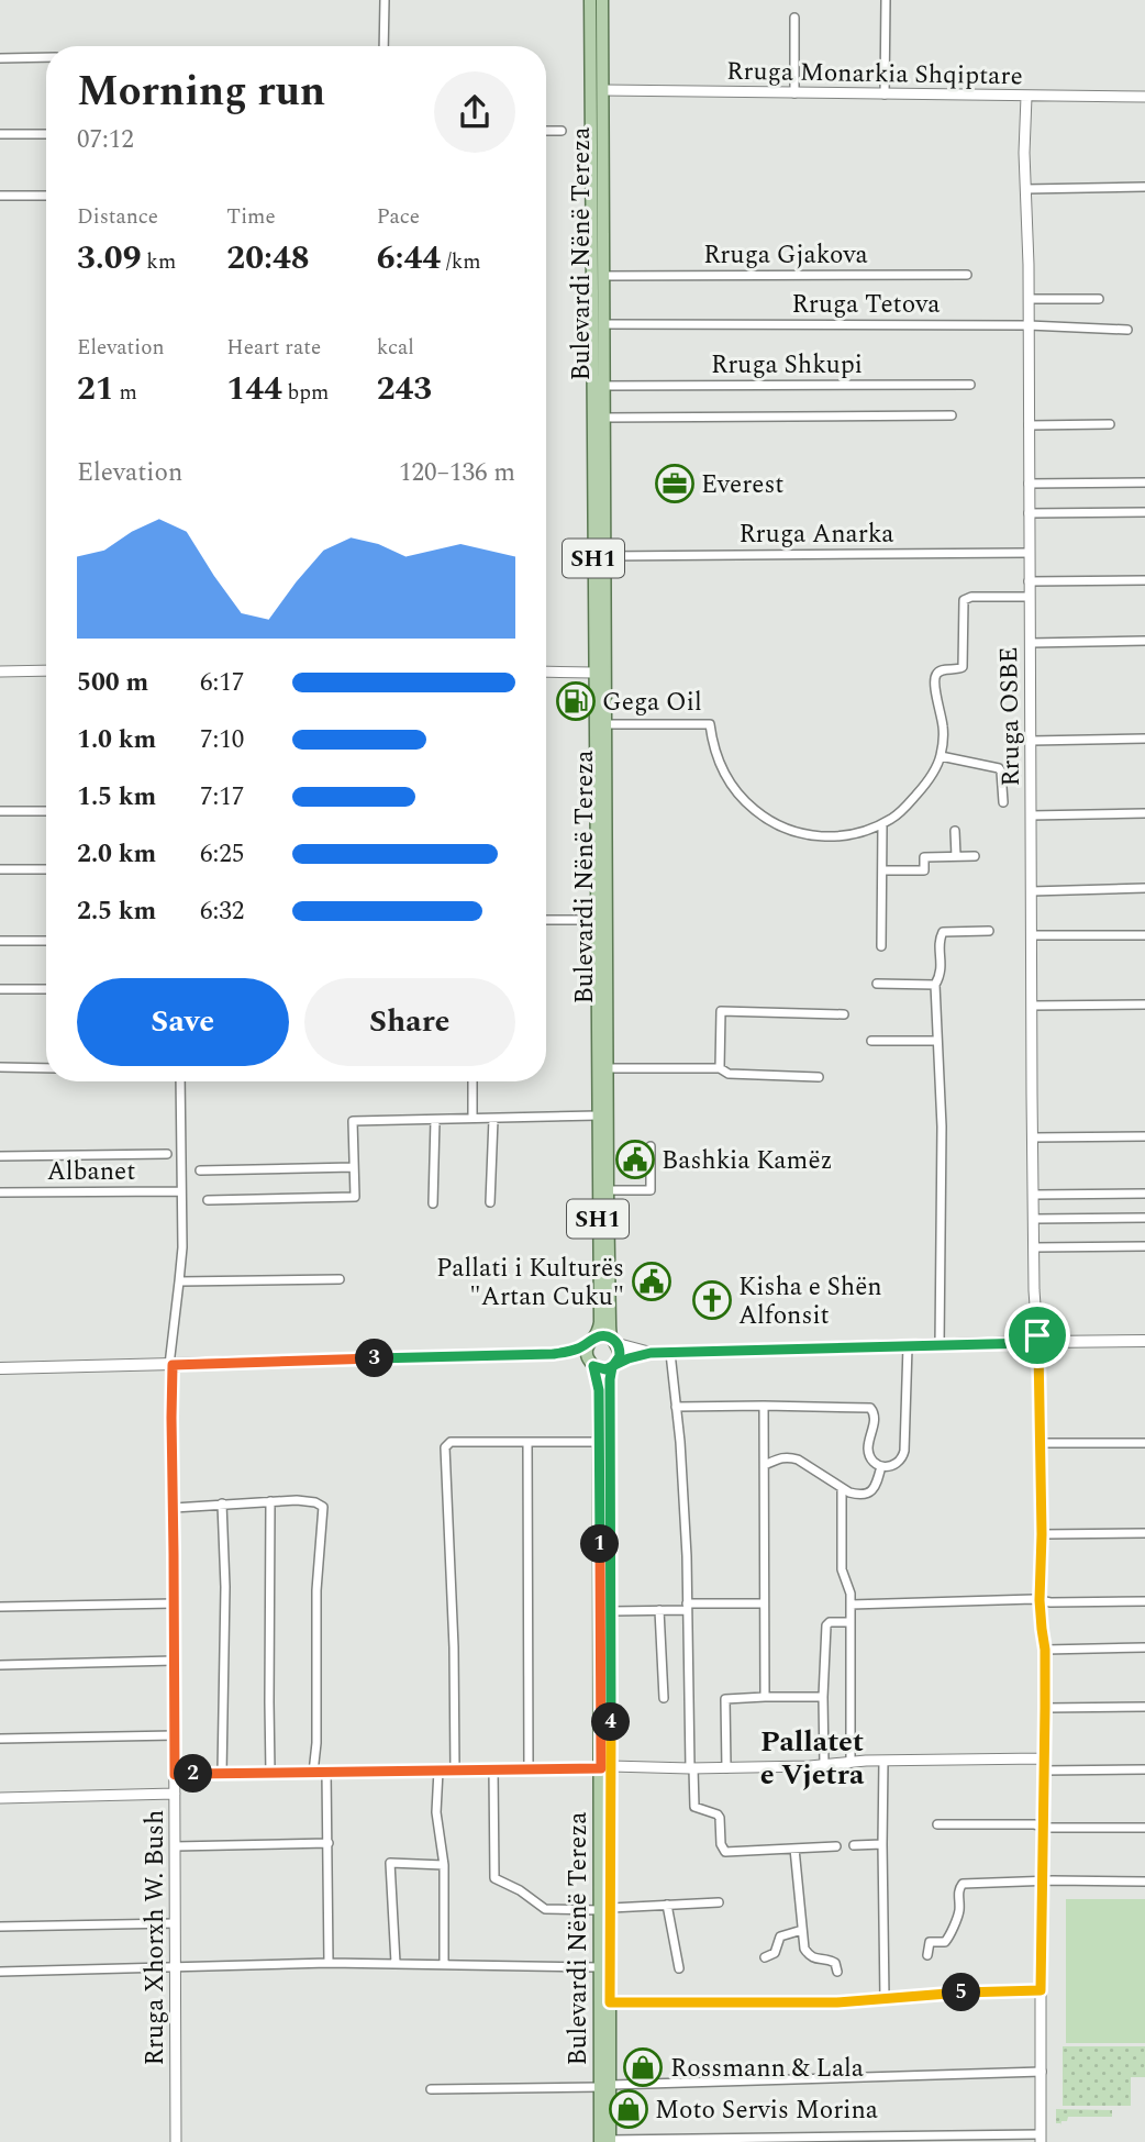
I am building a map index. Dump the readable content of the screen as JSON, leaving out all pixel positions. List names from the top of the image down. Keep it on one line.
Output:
{"streets":{"main road":["Bulevardi Nënë Tereza","SH1"],"street":["Rruga Monarkia Shqiptare","Rruga Gjakova","Rruga Tetova","Rruga Shkupi","Rruga Anarka","Rruga OSBE","Albanet","Rruga Xhorxh W. Bush"]},"crossings":[["Rruga Monarkia Shqiptare","Bulevardi Nënë Tereza"],["Rruga Monarkia Shqiptare","Rruga OSBE"],["Bulevardi Nënë Tereza","Rruga Gjakova"],["Bulevardi Nënë Tereza","Rruga Tetova"],["Bulevardi Nënë Tereza","Rruga Shkupi"],["Bulevardi Nënë Tereza","Rruga Anarka"],["Rruga Tetova","Rruga OSBE"],["Rruga Anarka","Rruga OSBE"]],"districts":["Pallatet e Vjetra"],"places":{"office":["Everest"],"fuel station":["Gega Oil"],"public building":["Bashkia Kamëz","Pallati i Kulturës \"Artan Cuku\""],"church":["Kisha e Shën Alfonsit"],"shop":["Rossmann & Lala","Moto Servis Morina"]},"page":{"heading":["Morning run","07:12"],"stats":[["Distance","3.09 km"],["Time","20:48"],["Pace","6:44 /km"],["Elevation","21 m"],["Heart rate","144 bpm"],["kcal","243"]],"chart":["Elevation","120–136 m"],"list":[{"name":"500 m","note":"6:17"},{"name":"1.0 km","note":"7:10"},{"name":"1.5 km","note":"7:17"},{"name":"2.0 km","note":"6:25"},{"name":"2.5 km","note":"6:32"}],"buttons":["Save","Share"],"pins":["3","1","4","2","5"]}}
